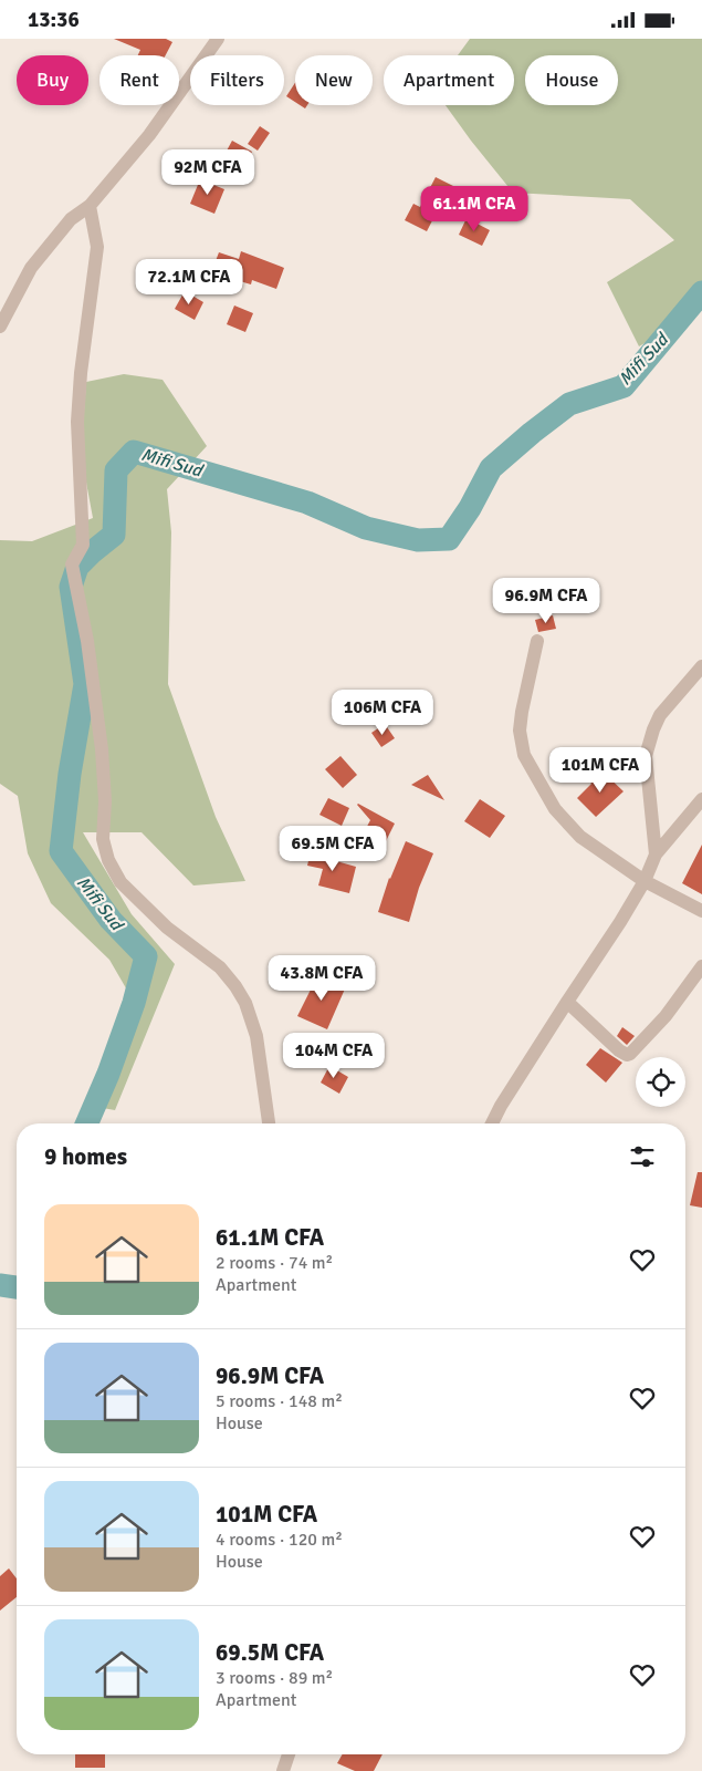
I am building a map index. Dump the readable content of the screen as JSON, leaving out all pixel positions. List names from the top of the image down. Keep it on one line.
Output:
{"water":["Mifi Sud"],"page":{"status":"13:36","chip":["Buy","Rent","Filters","New","Apartment","House"],"price":["92M CFA","61.1M CFA","72.1M CFA","96.9M CFA","106M CFA","101M CFA","69.5M CFA","43.8M CFA","104M CFA"],"heading":"9 homes","list":[{"name":"61.1M CFA","note":"2 rooms · 74 m² · Apartment"},{"name":"96.9M CFA","note":"5 rooms · 148 m² · House"},{"name":"101M CFA","note":"4 rooms · 120 m² · House"},{"name":"69.5M CFA","note":"3 rooms · 89 m² · Apartment"}]}}
